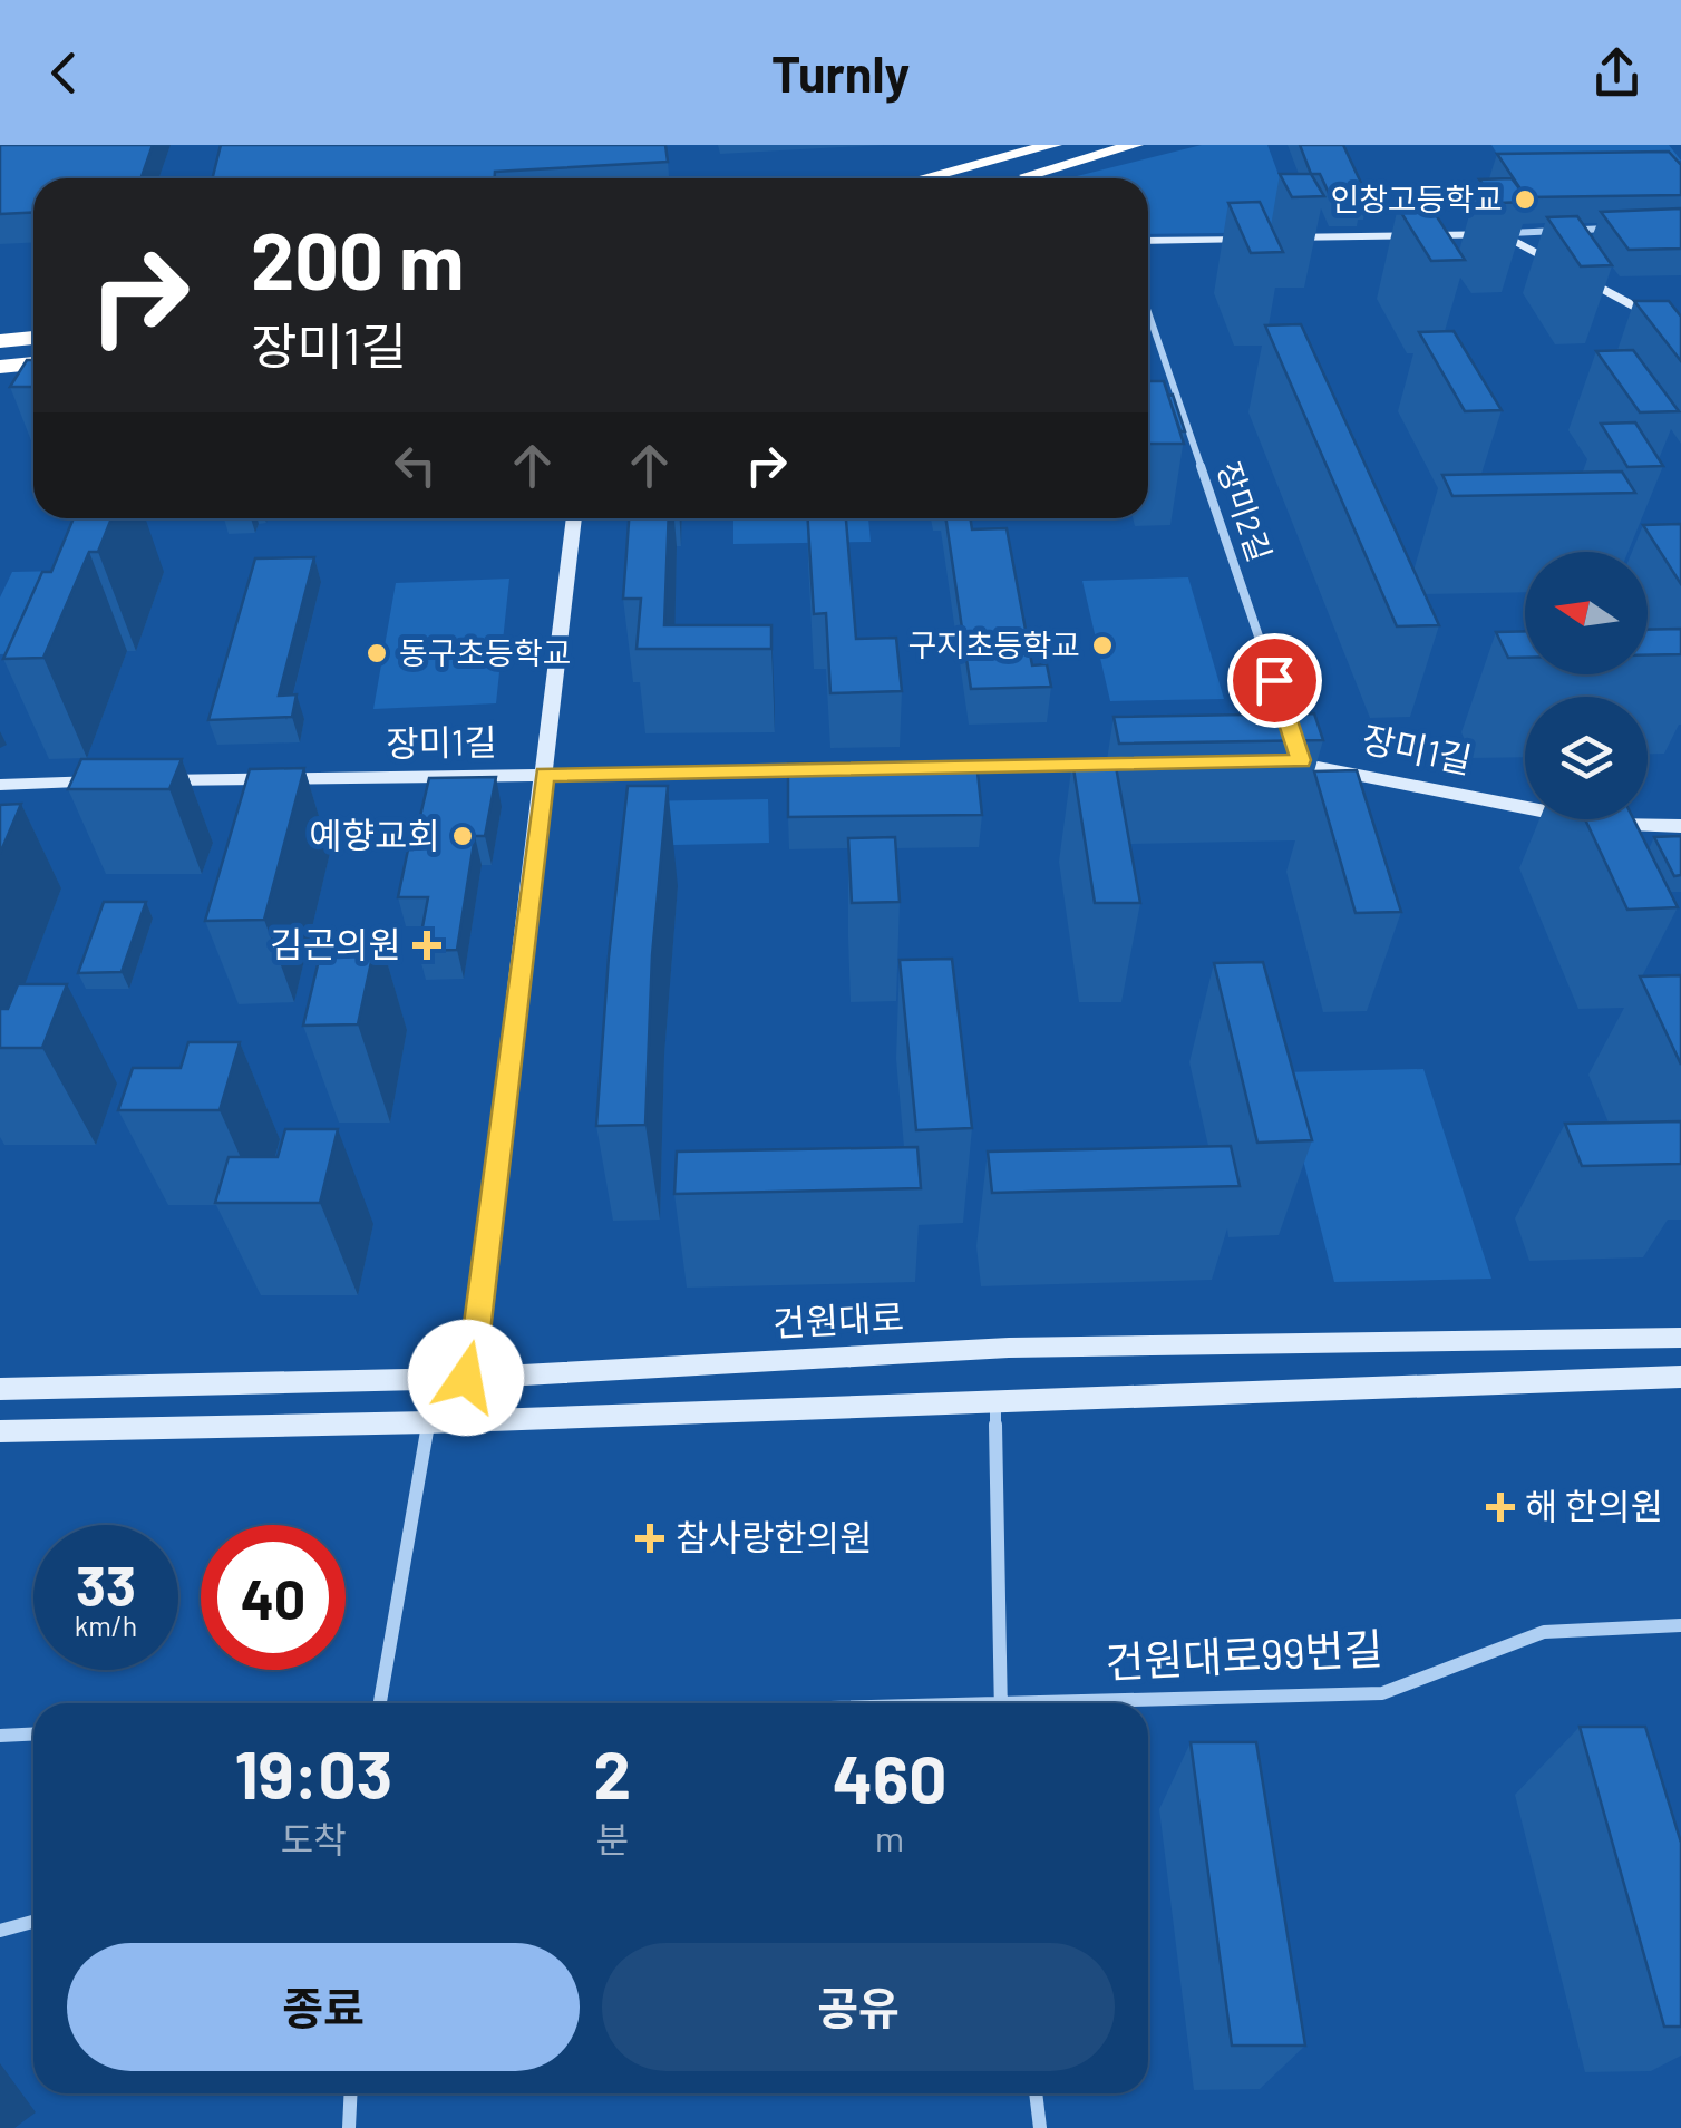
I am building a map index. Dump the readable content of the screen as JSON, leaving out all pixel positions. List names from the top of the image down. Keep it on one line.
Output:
{"streets":{"street":["장미2길","장미1길","건원대로","건원대로99번길"]},"crossings":[["장미2길","장미1길"]],"places":{"other":["인창고등학교","구지초등학교","동구초등학교","예향교회"],"health":["김곤의원","해 한의원","참사랑한의원"]},"north":"left","page":{"header":"Turnly","turn":["200 m","장미1길"],"speed":"33 km/h","limit":"40","eta":["19:03","도착","2","분","460","m"],"buttons":["종료","공유"]}}
